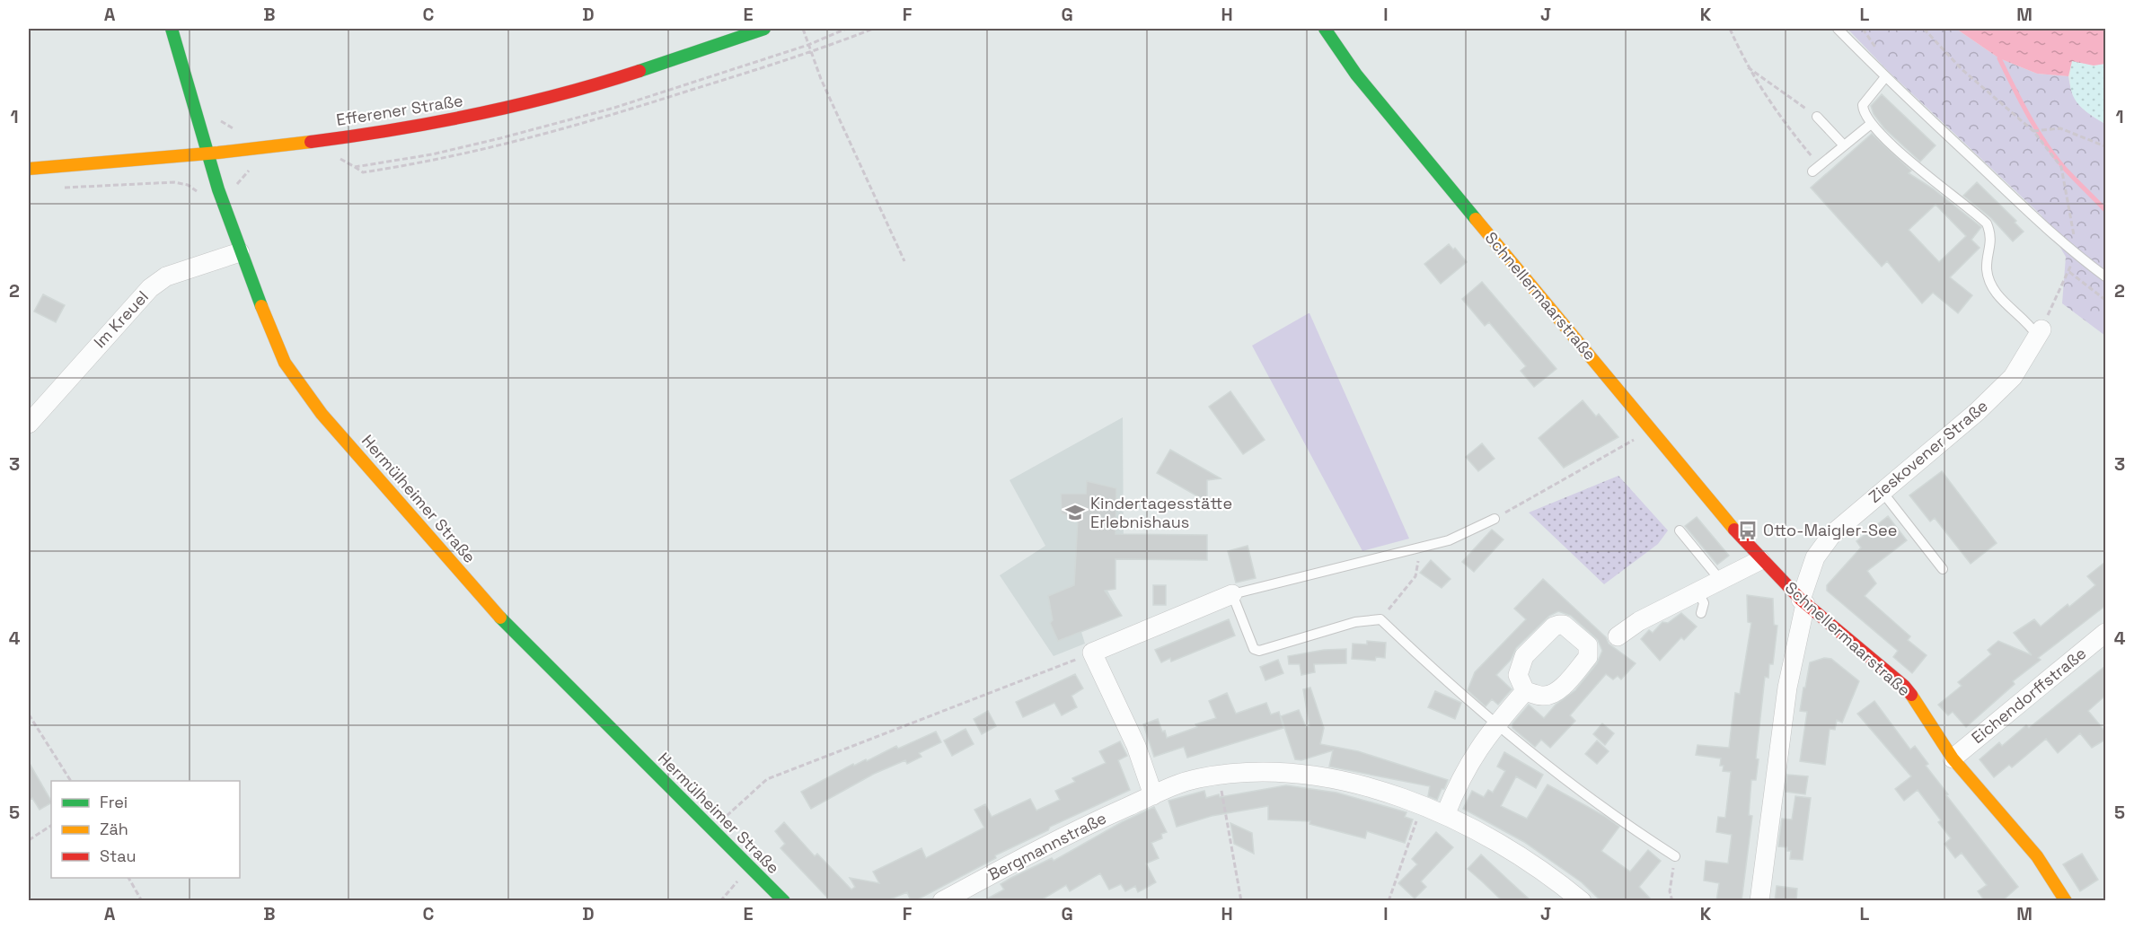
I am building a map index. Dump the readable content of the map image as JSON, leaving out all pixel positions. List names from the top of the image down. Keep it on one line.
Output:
{"streets":{"street":["Efferener Straße","Schnellermaarstraße","Im Kreuel","Zieskovener Straße","Hermülheimer Straße","Eichendorffstraße","Bergmannstraße"]},"crossings":[["Efferener Straße","Hermülheimer Straße"],["Schnellermaarstraße","Zieskovener Straße"],["Schnellermaarstraße","Eichendorffstraße"],["Im Kreuel","Hermülheimer Straße"]],"places":{"school or university":["Kindertagesstätte Erlebnishaus"],"bus stop":["Otto-Maigler-See"]},"legend":["Frei","Zäh","Stau"],"grid":{"columns":["A","B","C","D","E","F","G","H","I","J","K","L","M"],"rows":["1","2","3","4","5"]}}
